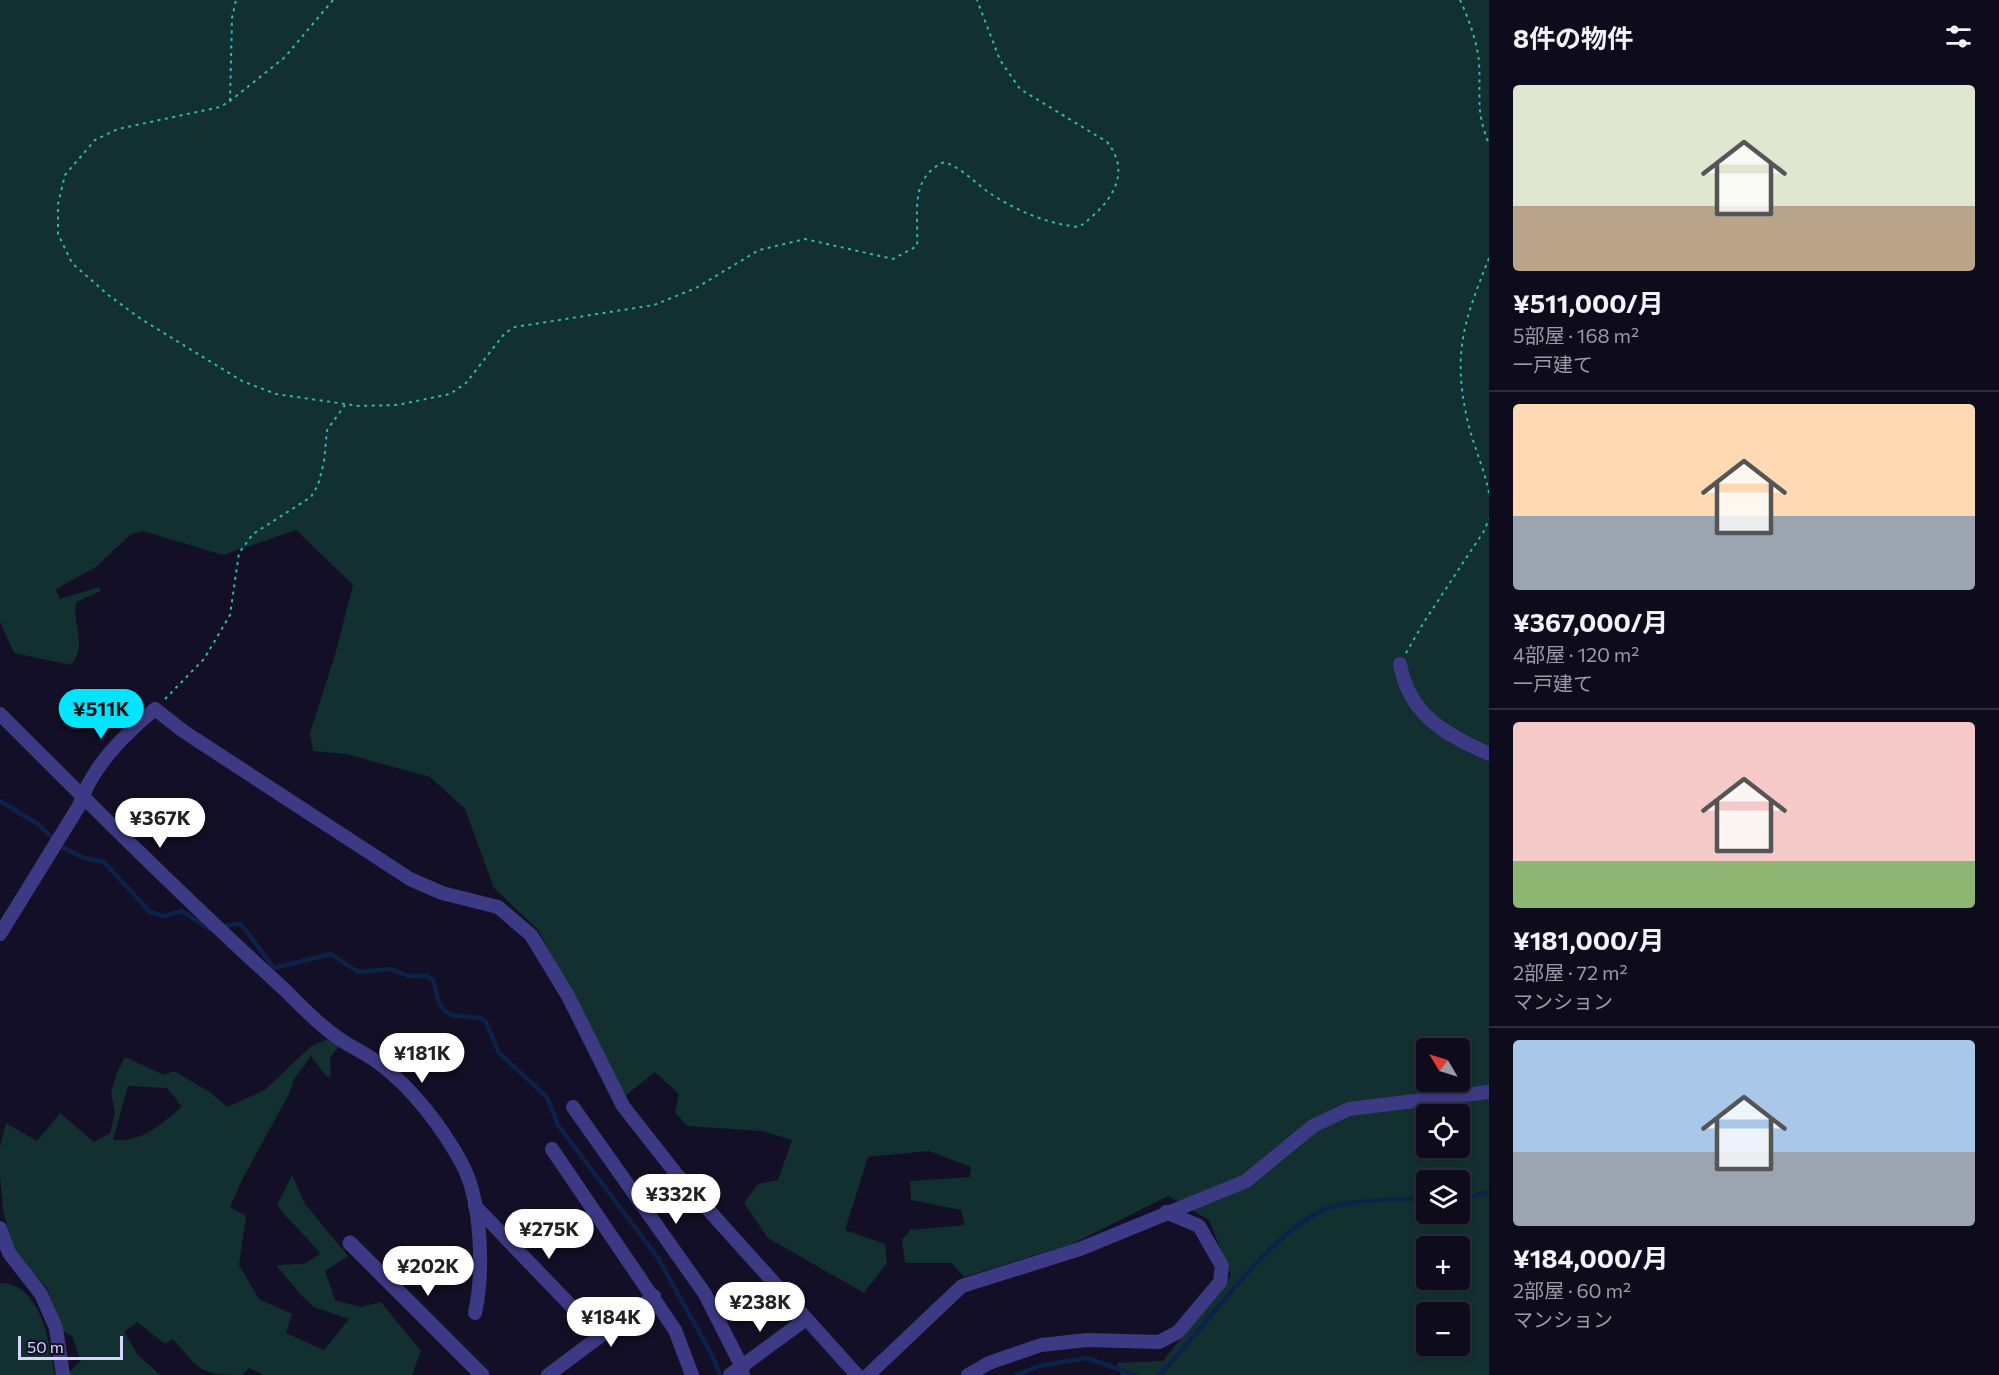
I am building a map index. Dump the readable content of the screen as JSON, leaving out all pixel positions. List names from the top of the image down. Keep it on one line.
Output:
{"scale_bar":"50 m","north":"top left","page":{"heading":"8件の物件","list":[{"name":"¥511,000/月","note":"5部屋 · 168 m² · 一戸建て"},{"name":"¥367,000/月","note":"4部屋 · 120 m² · 一戸建て"},{"name":"¥181,000/月","note":"2部屋 · 72 m² · マンション"},{"name":"¥184,000/月","note":"2部屋 · 60 m² · マンション"}],"price":["¥511K","¥367K","¥181K","¥332K","¥275K","¥202K","¥238K","¥184K"],"map_buttons":["+","−"],"scale":"50 m"}}
